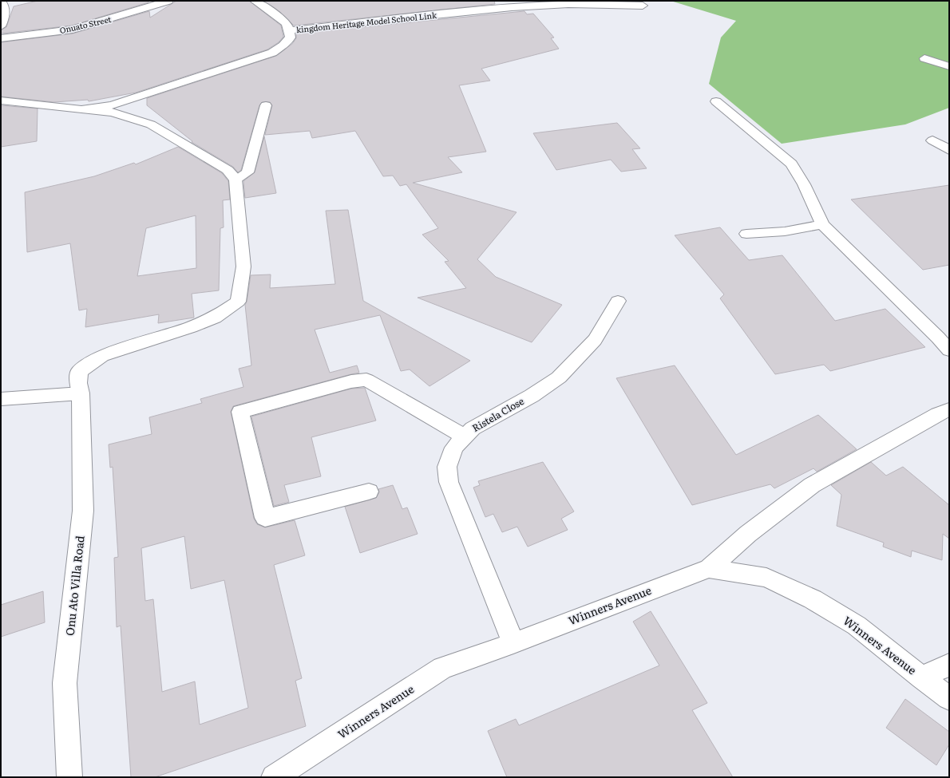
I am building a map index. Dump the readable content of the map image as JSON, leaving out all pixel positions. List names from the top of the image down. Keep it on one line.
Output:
{"streets":{"street":["kingdom Heritage Model School Link","Onuato Street","Ristela Close","Onu Ato Villa Road","Winners Avenue"]},"crossings":[["Ristela Close","Winners Avenue"]]}
